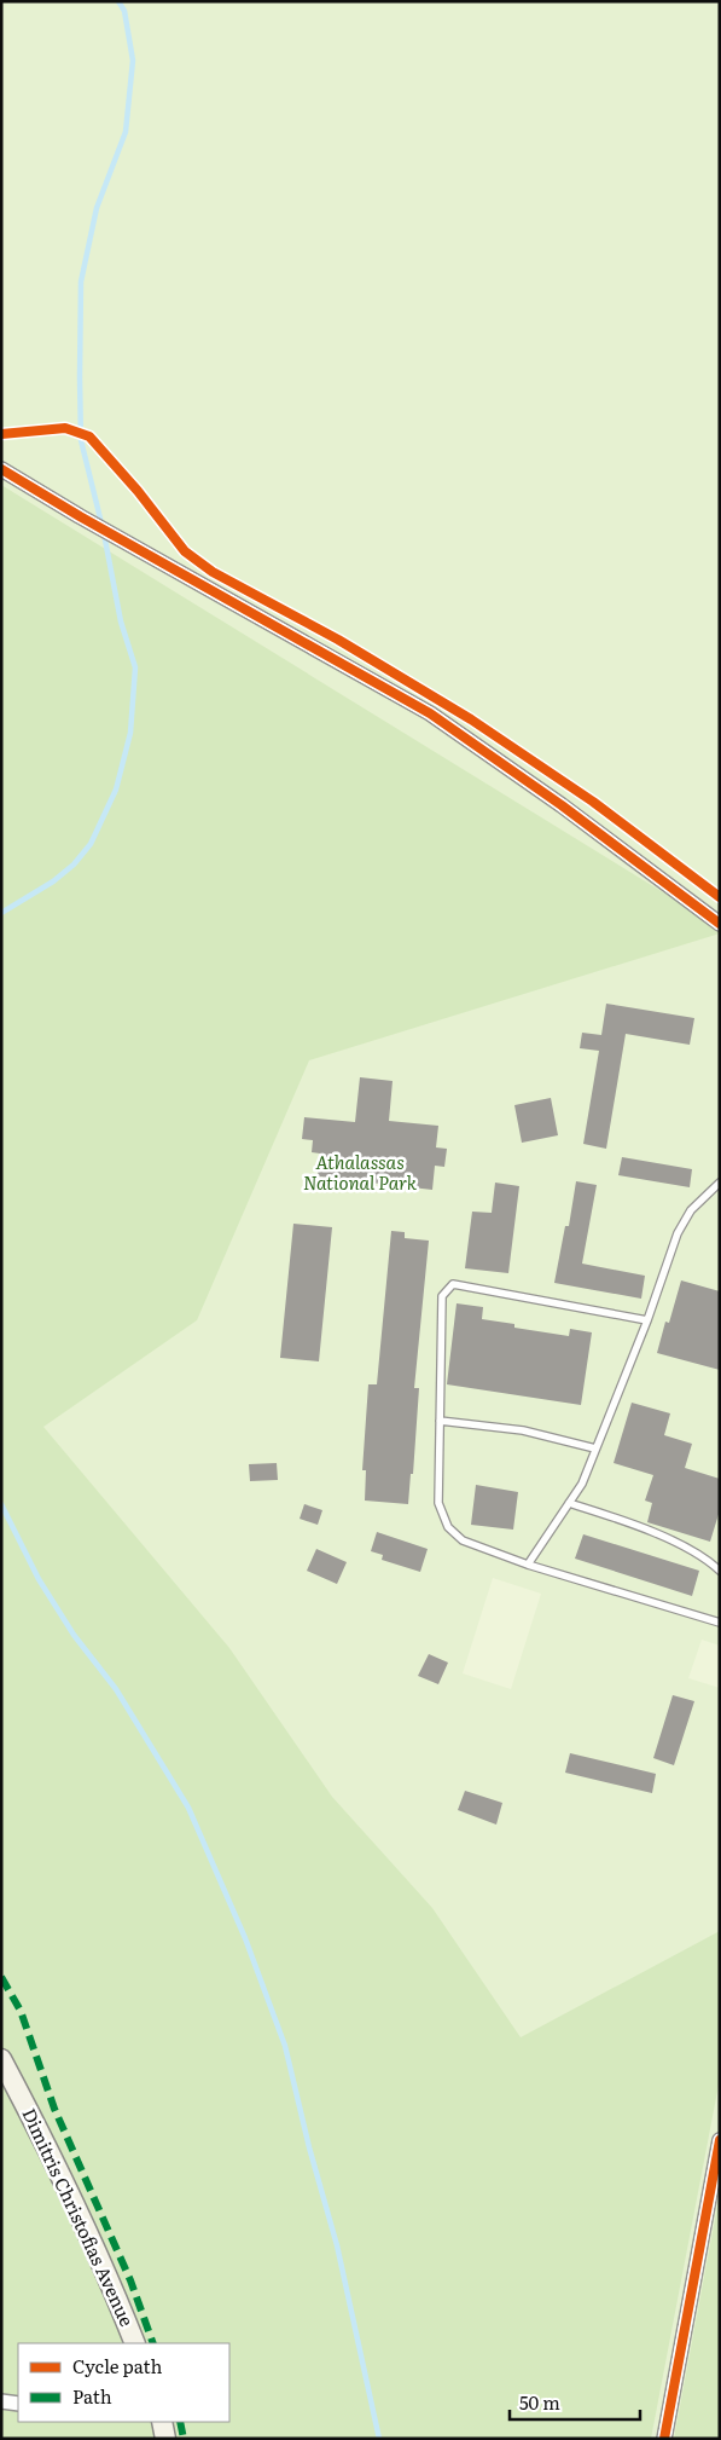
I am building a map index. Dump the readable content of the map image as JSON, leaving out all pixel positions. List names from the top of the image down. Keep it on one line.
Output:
{"streets":{"main road":["Dimitris Christofias Avenue"]},"parks":["Athalassas National Park"],"legend":["Cycle path","Path"],"scale_bar":"50 m"}
